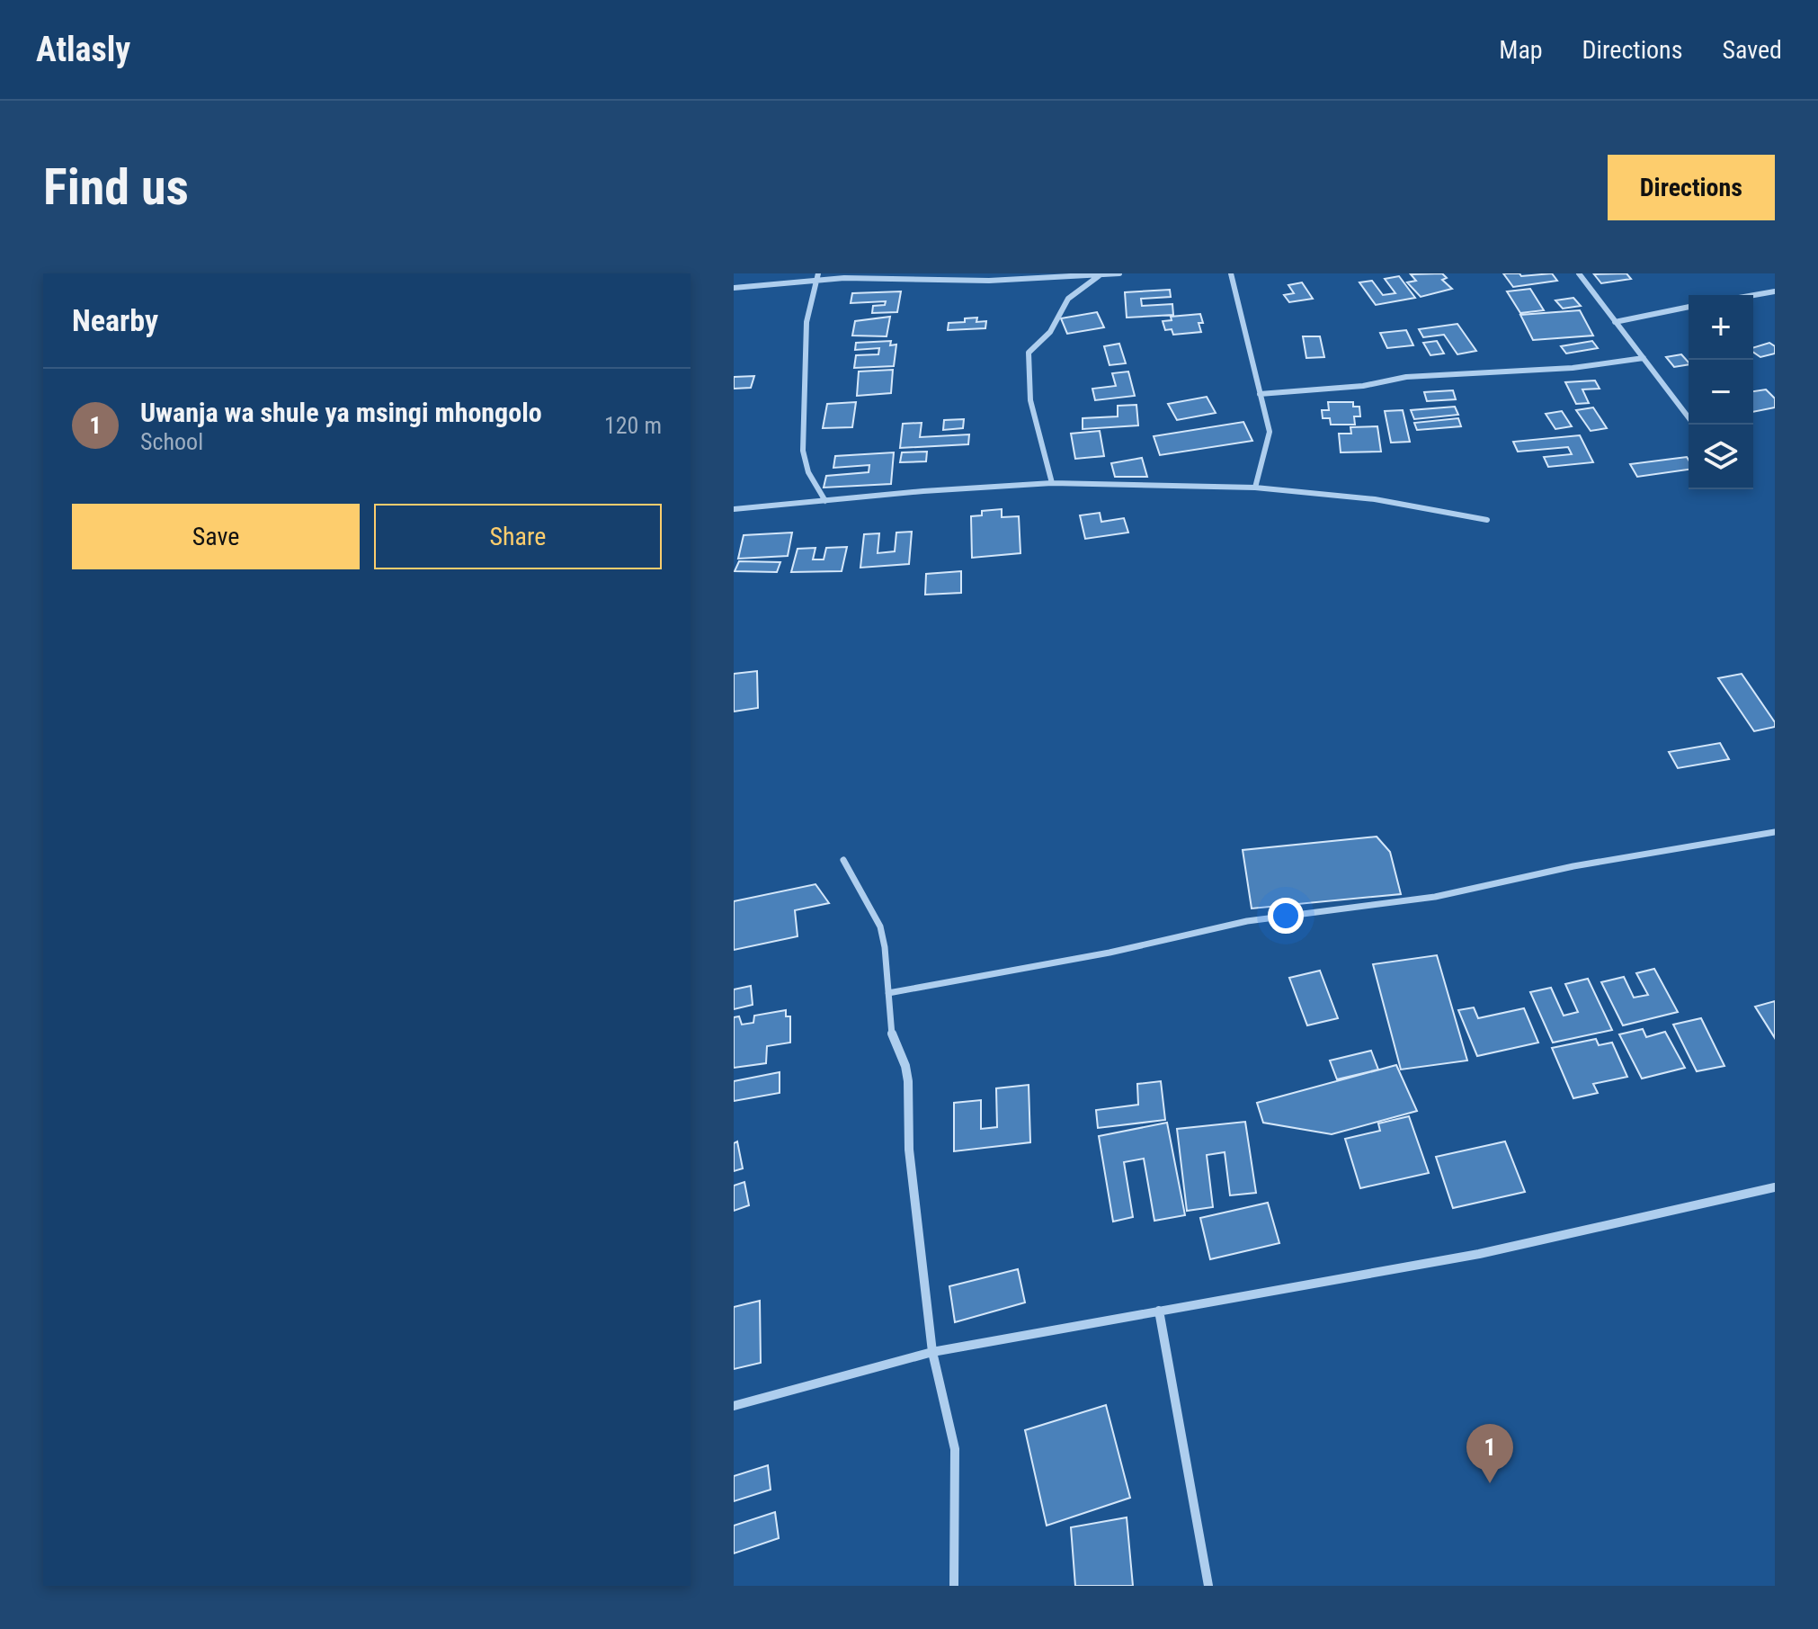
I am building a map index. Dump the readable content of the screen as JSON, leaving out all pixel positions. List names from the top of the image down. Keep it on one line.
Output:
{"page":{"header":"Atlasly","nav":["Map","Directions","Saved"],"buttons":["Directions",["Save","Share"]],"title":"Find us","heading":"Nearby","map_buttons":["+","−"],"list":[{"mark":"1","name":"Uwanja wa shule ya msingi mhongolo","note":"School","value":"120 m"}],"pins":"1"}}
